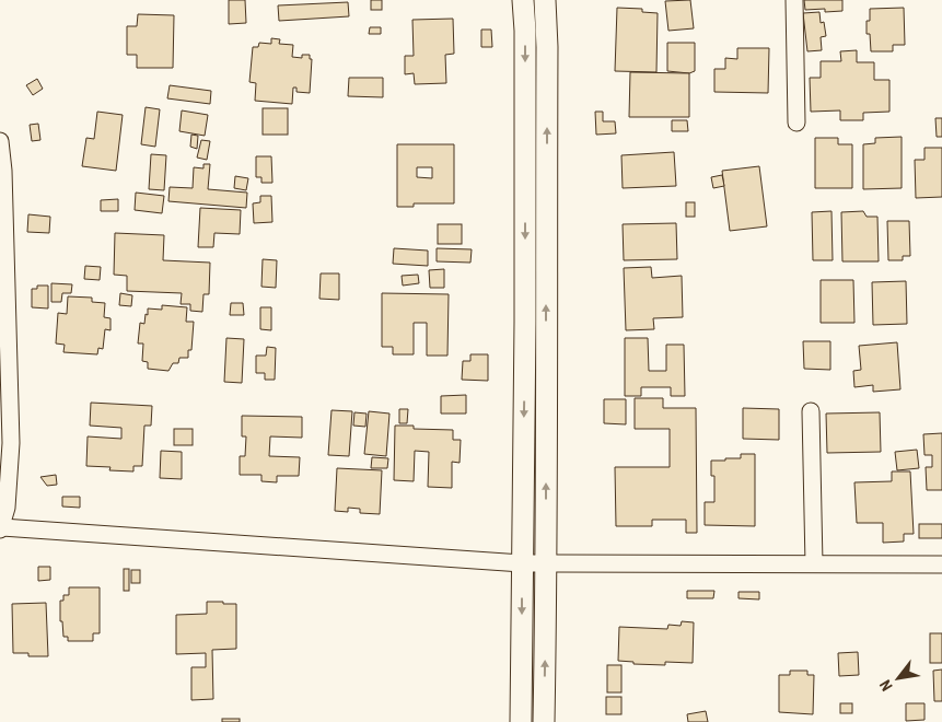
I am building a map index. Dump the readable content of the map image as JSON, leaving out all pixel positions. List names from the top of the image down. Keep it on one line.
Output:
{"north":"bottom left"}
